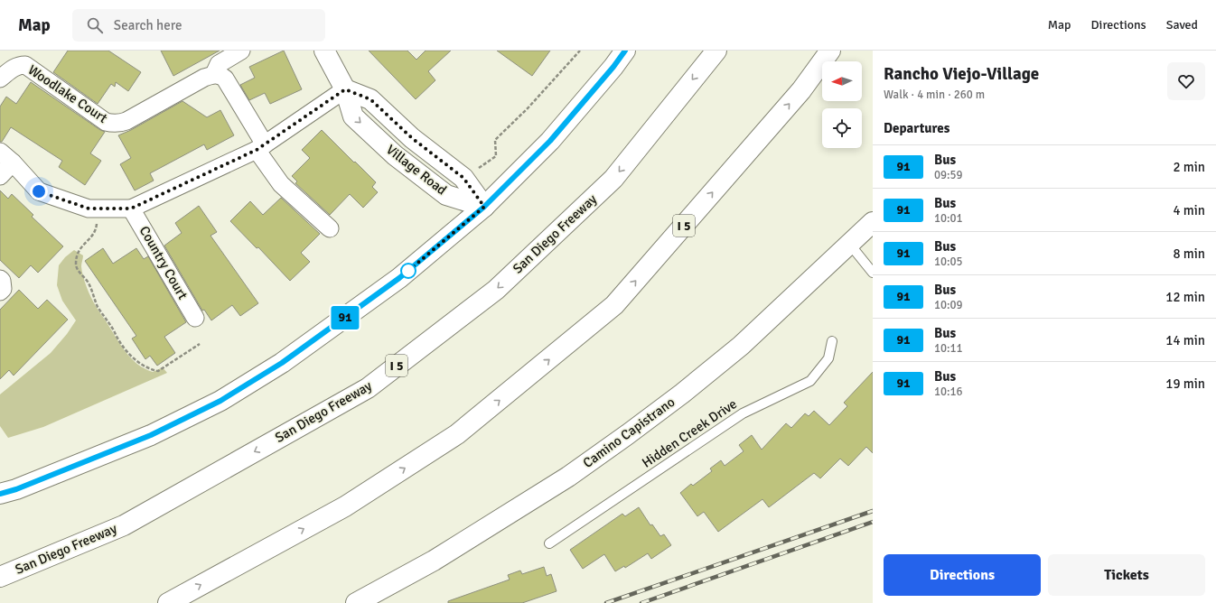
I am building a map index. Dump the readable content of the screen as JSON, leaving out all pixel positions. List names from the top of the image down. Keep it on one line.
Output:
{"streets":{"main road":["Village Road","I 5","San Diego Freeway","Camino Capistrano"],"street":["Woodlake Court","Country Court"],"lane":["Hidden Creek Drive"]},"lines":["bus line 91"],"north":"left","page":{"header":"Map","search":"Search here","nav":["Map","Directions","Saved"],"on_map":"91","heading":[["Rancho Viejo-Village","Walk · 4 min · 260 m"],"Departures"],"list":[{"mark":"91","name":"Bus","note":"09:59","value":"2 min"},{"mark":"91","name":"Bus","note":"10:01","value":"4 min"},{"mark":"91","name":"Bus","note":"10:05","value":"8 min"},{"mark":"91","name":"Bus","note":"10:09","value":"12 min"},{"mark":"91","name":"Bus","note":"10:11","value":"14 min"},{"mark":"91","name":"Bus","note":"10:16","value":"19 min"}],"buttons":["Directions","Tickets"]}}
